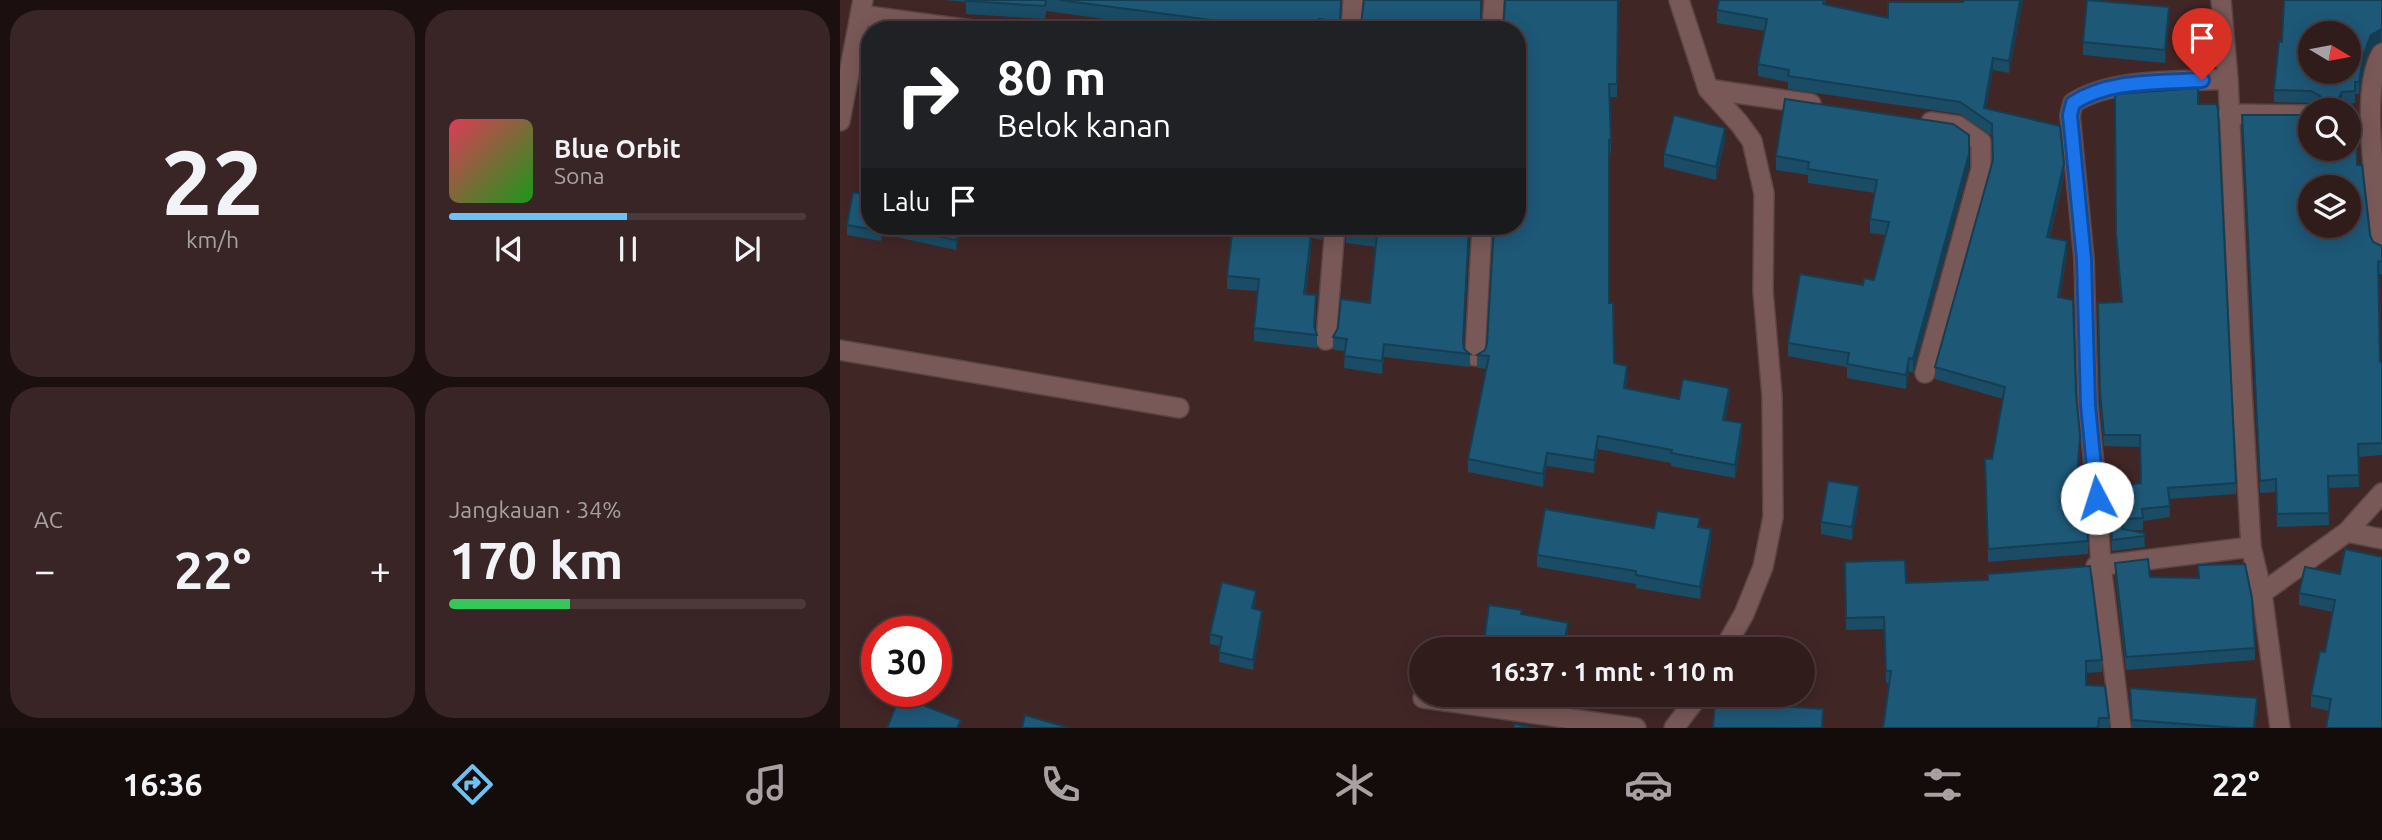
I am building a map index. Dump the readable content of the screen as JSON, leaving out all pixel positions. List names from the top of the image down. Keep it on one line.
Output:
{"north":"right","page":{"tile":[["22","km/h"],"AC",["Jangkauan · 34%","170 km"]],"turn":["80 m","Belok kanan"],"song":["Blue Orbit","Sona"],"then":"Lalu","heat":["−","22°","+"],"limit":"30","trip":"16:37 · 1 mnt · 110 m","tabs":["16:36","22°"]}}
